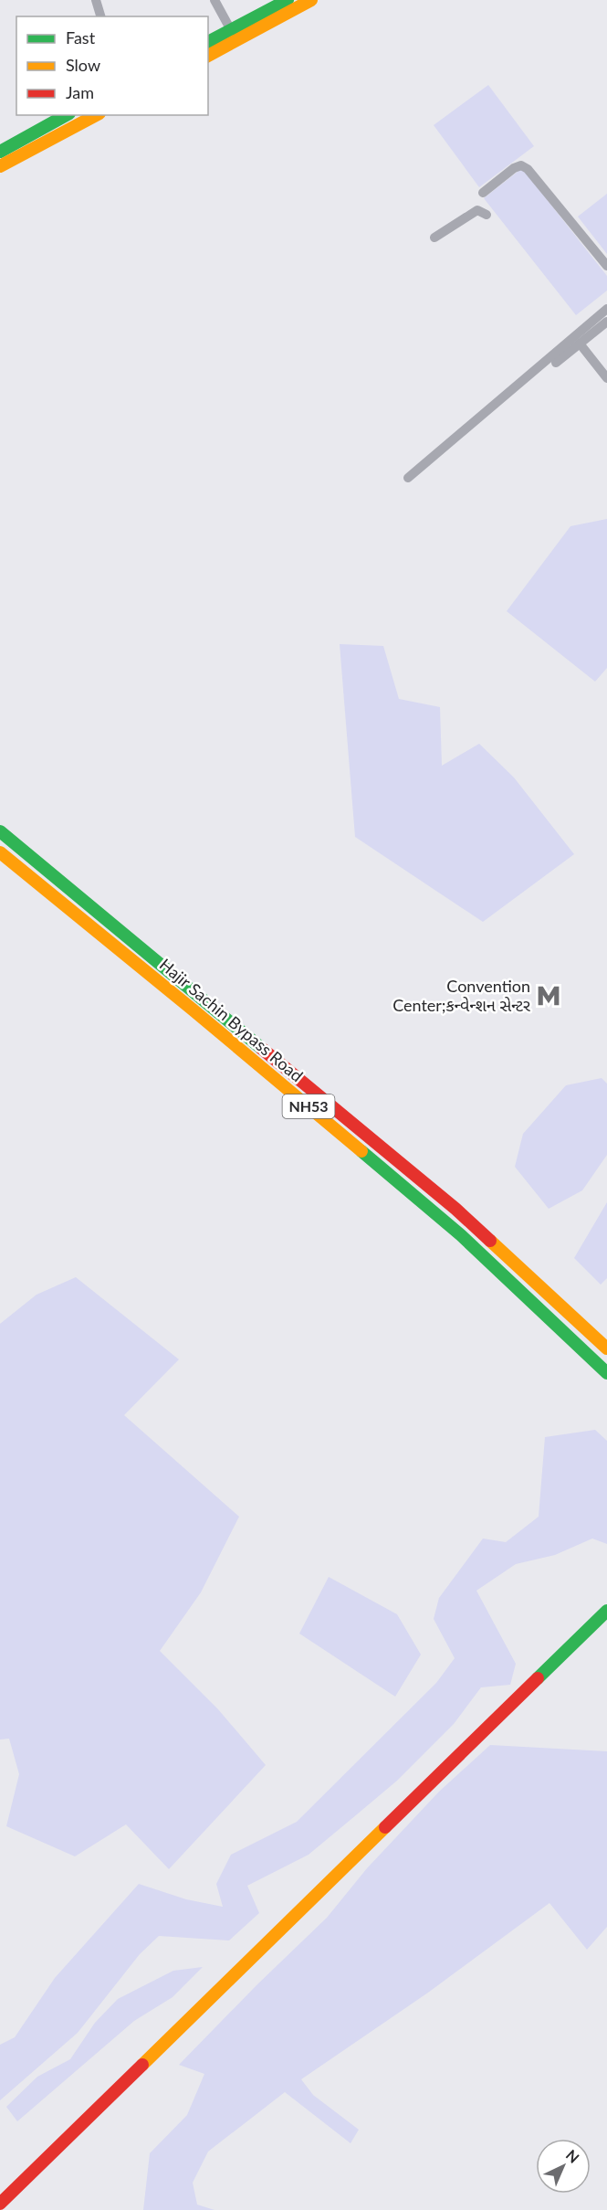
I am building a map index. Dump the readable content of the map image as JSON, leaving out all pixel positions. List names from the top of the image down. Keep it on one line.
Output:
{"streets":{"main road":["Hajir Sachin Bypass Road","NH53"]},"places":{"metro station":["Convention Center;કન્વેન્શન સેન્ટર"]},"legend":["Fast","Slow","Jam"],"north":"top right"}
